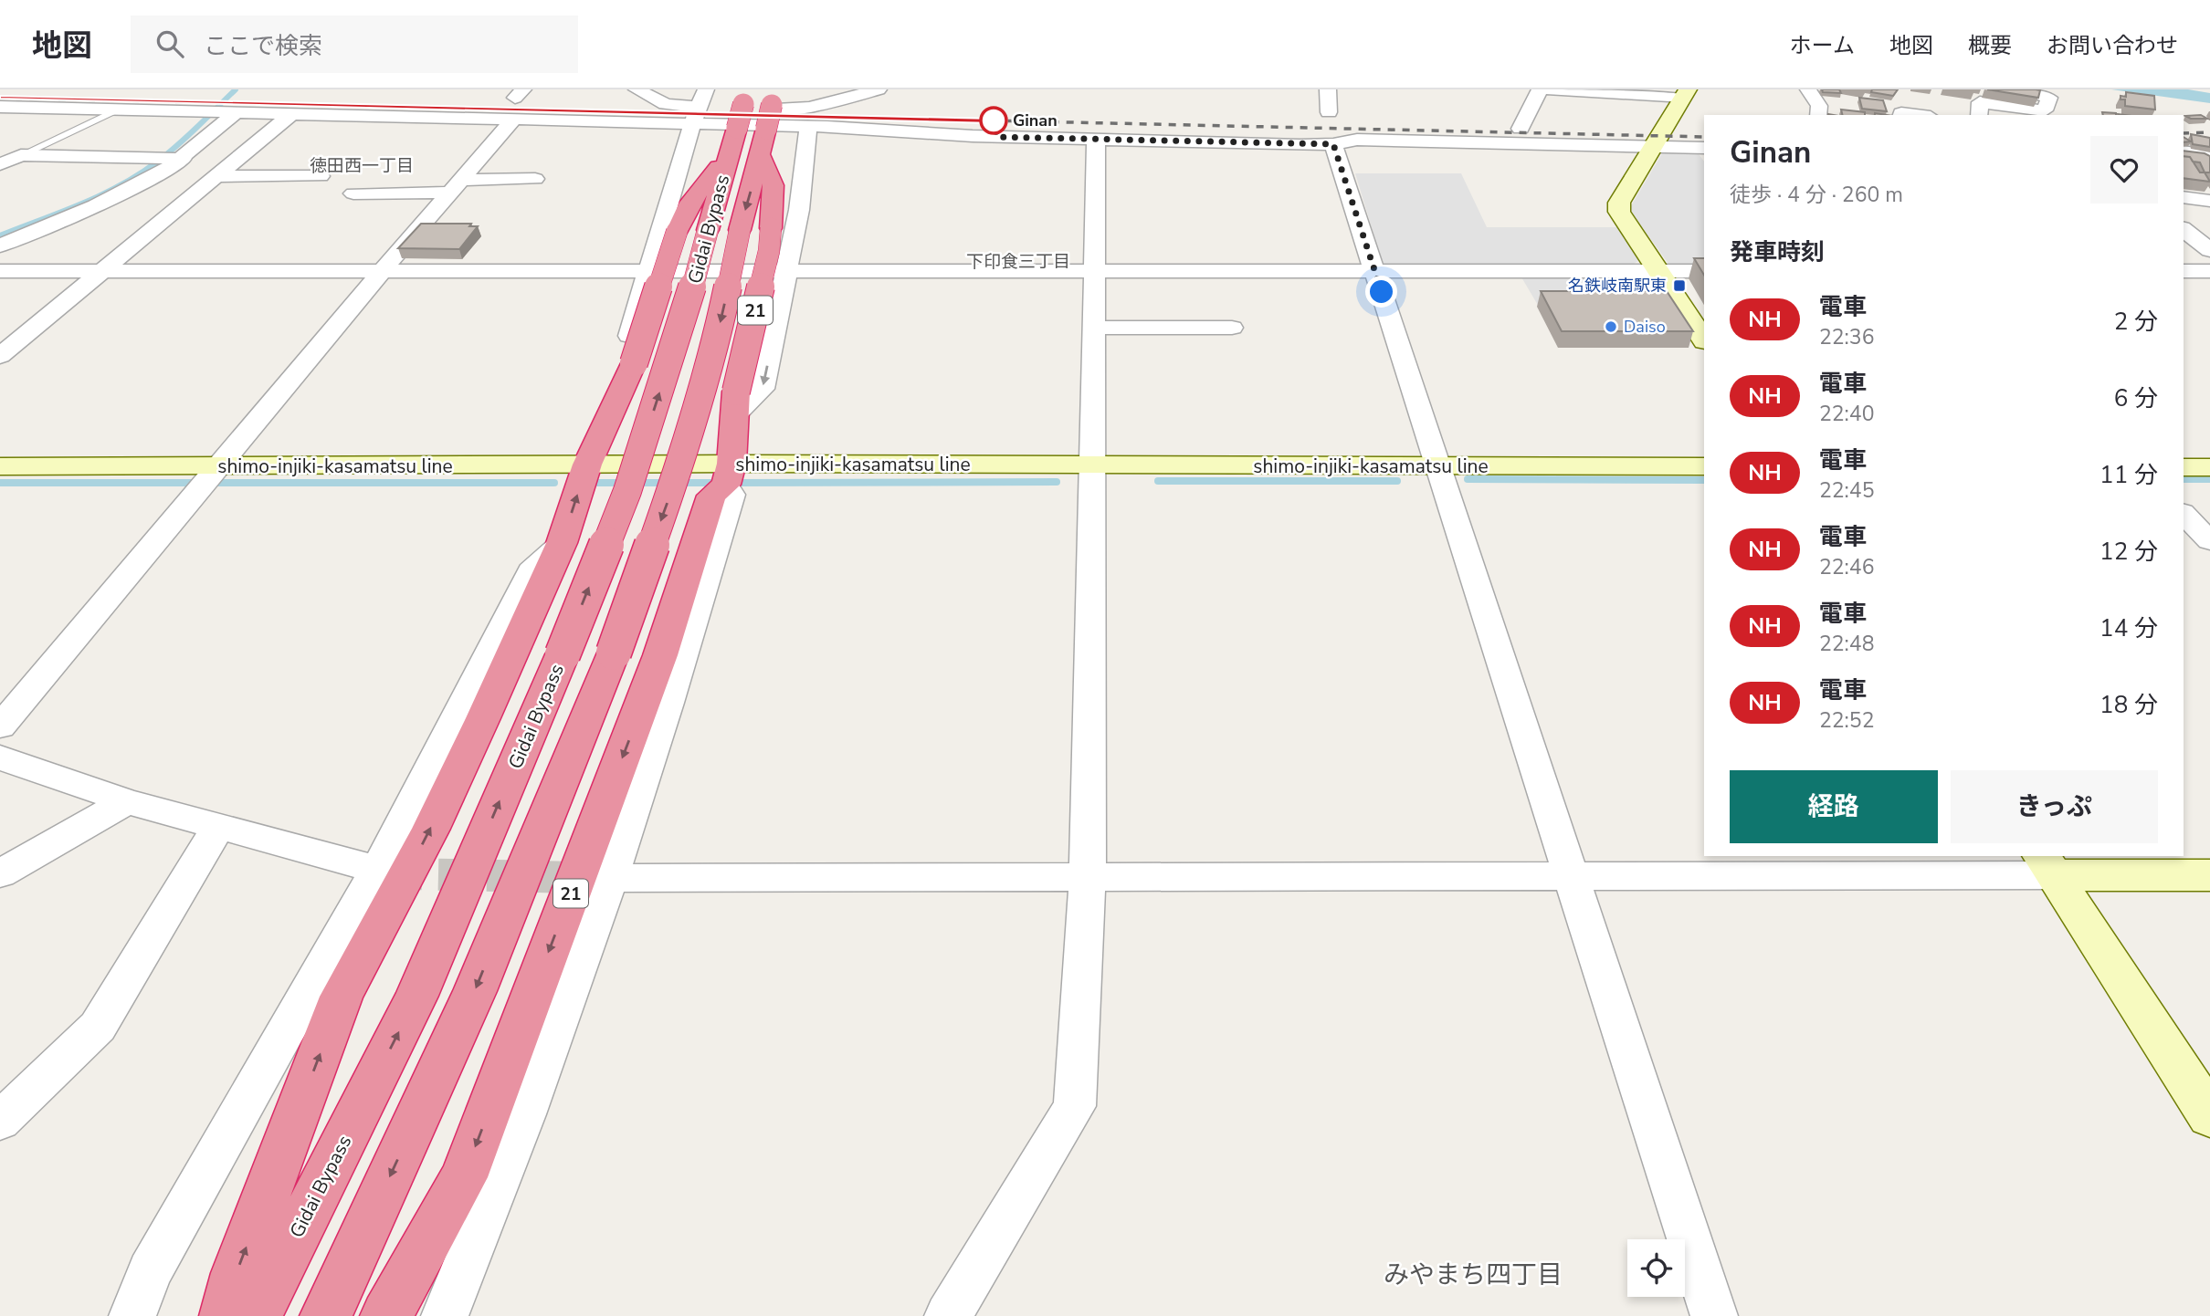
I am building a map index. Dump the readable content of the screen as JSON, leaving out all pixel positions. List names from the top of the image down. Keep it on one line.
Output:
{"streets":{"highway":["Gidai Bypass","21"],"main road":["shimo-injiki-kasamatsu line"]},"crossings":[["Gidai Bypass","21"],["21","shimo-injiki-kasamatsu line"]],"districts":["徳田西一丁目","下印食三丁目","みやまち四丁目"],"places":{"other":["Ginan","Daiso"],"transit":["名鉄岐南駅東"]},"page":{"header":"地図","search":"ここで検索","nav":["ホーム","地図","概要","お問い合わせ"],"heading":[["Ginan","徒歩 · 4 分 · 260 m"],"発車時刻"],"list":[{"mark":"NH","name":"電車","note":"22:36","value":"2 分"},{"mark":"NH","name":"電車","note":"22:40","value":"6 分"},{"mark":"NH","name":"電車","note":"22:45","value":"11 分"},{"mark":"NH","name":"電車","note":"22:46","value":"12 分"},{"mark":"NH","name":"電車","note":"22:48","value":"14 分"},{"mark":"NH","name":"電車","note":"22:52","value":"18 分"}],"buttons":["経路","きっぷ"]}}
